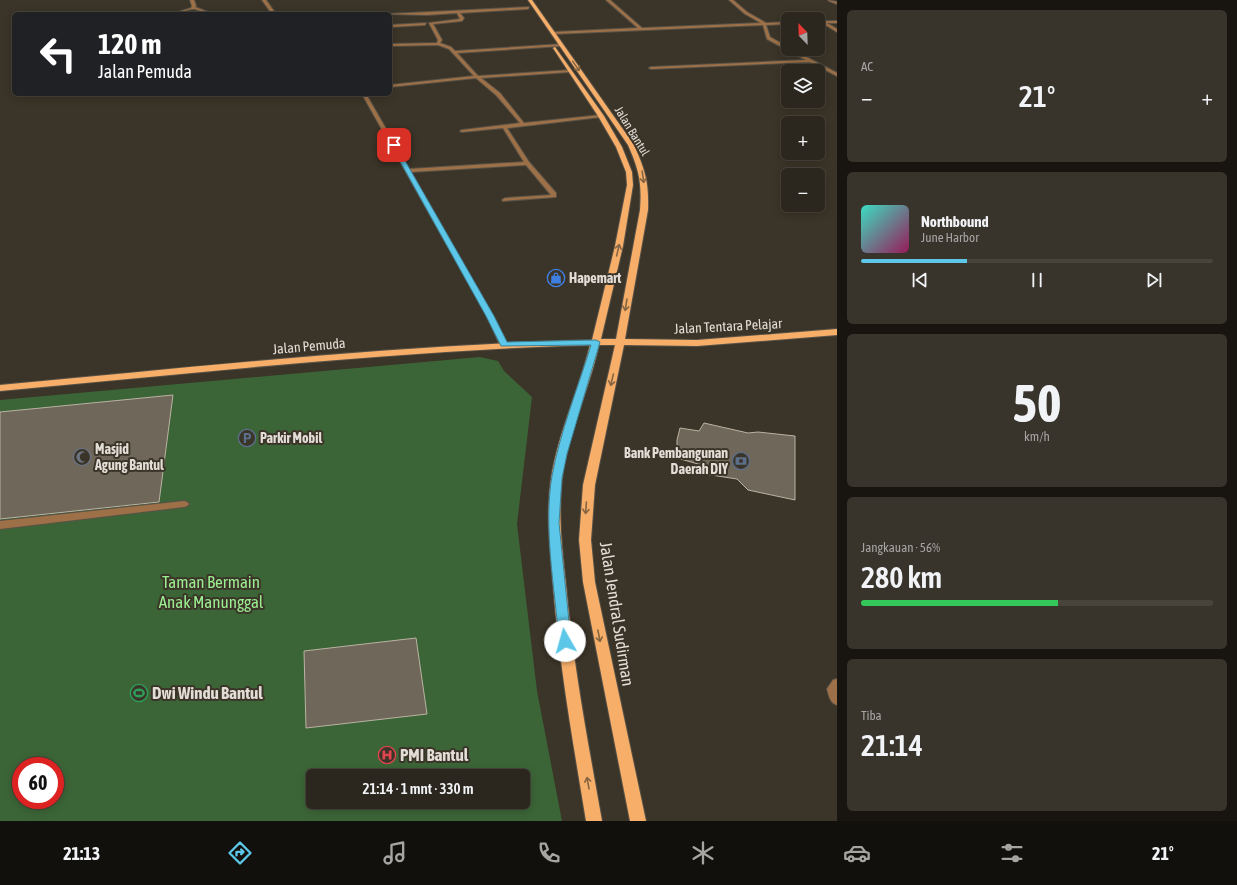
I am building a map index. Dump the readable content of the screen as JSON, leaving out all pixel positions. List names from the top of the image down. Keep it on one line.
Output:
{"streets":{"main road":["Jalan Bantul","Jalan Tentara Pelajar","Jalan Pemuda","Jalan Jendral Sudirman"]},"crossings":[["Jalan Bantul","Jalan Tentara Pelajar"],["Jalan Bantul","Jalan Pemuda"],["Jalan Bantul","Jalan Jendral Sudirman"],["Jalan Tentara Pelajar","Jalan Pemuda"],["Jalan Tentara Pelajar","Jalan Jendral Sudirman"],["Jalan Pemuda","Jalan Jendral Sudirman"]],"parks":["Taman Bermain Anak Manunggal"],"places":{"shop":["Hapemart"],"parking":["Parkir Mobil"],"mosque":["Masjid Agung Bantul"],"bank":["Bank Pembangunan Daerah DIY"],"sports":["Dwi Windu Bantul"],"hospital":["PMI Bantul"]},"north":"top left","page":{"tile":["AC",["50","km/h"],["Jangkauan · 56%","280 km"],["Tiba","21:14"]],"map_buttons":["+","−"],"turn":["120 m","Jalan Pemuda"],"heat":["−","21°","+"],"song":["Northbound","June Harbor"],"limit":"60","trip":"21:14 · 1 mnt · 330 m","tabs":["21:13","21°"]}}
